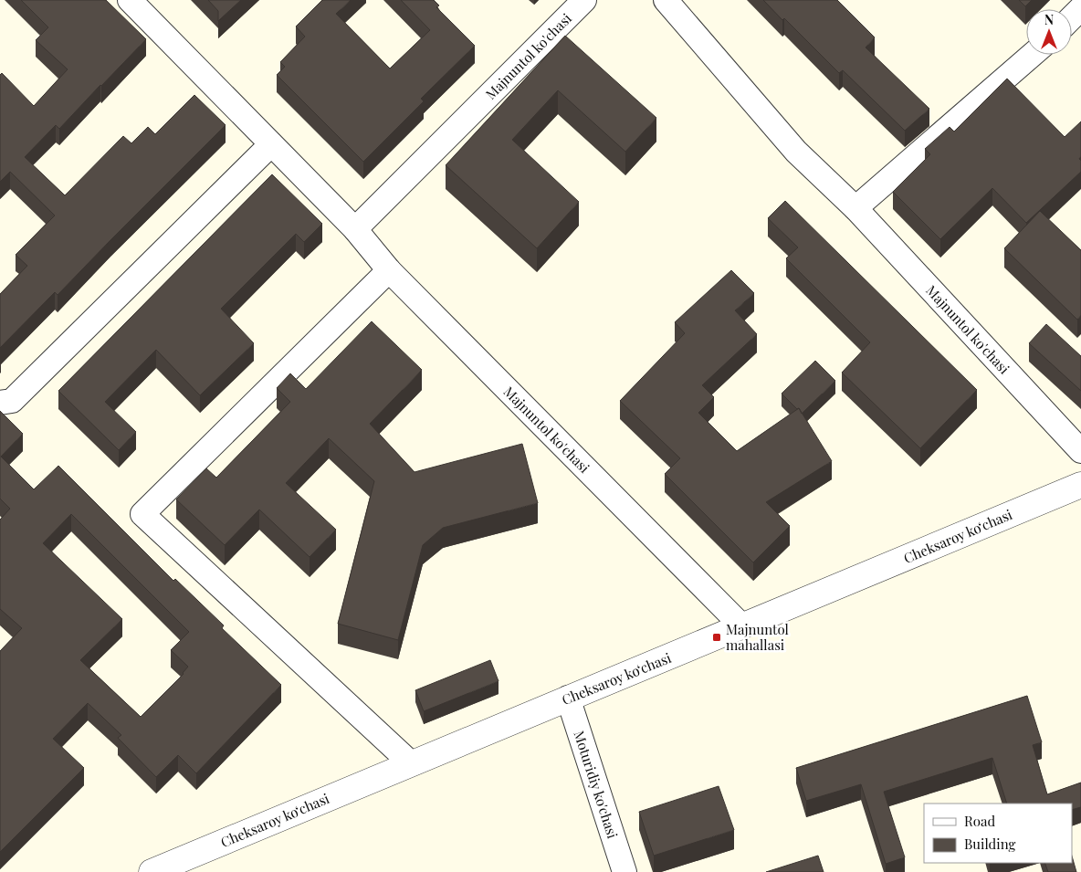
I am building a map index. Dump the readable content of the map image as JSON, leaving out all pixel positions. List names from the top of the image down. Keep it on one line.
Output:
{"streets":{"street":["Majnuntol ko'chasi","Cheksaroy koʻchasi","Moturidiy ko'chasi"]},"crossings":[["Majnuntol ko'chasi","Cheksaroy koʻchasi"],["Cheksaroy koʻchasi","Moturidiy ko'chasi"]],"places":{"transit":["Majnuntol mahallasi"]},"legend":["Road","Building"],"north":"top"}
